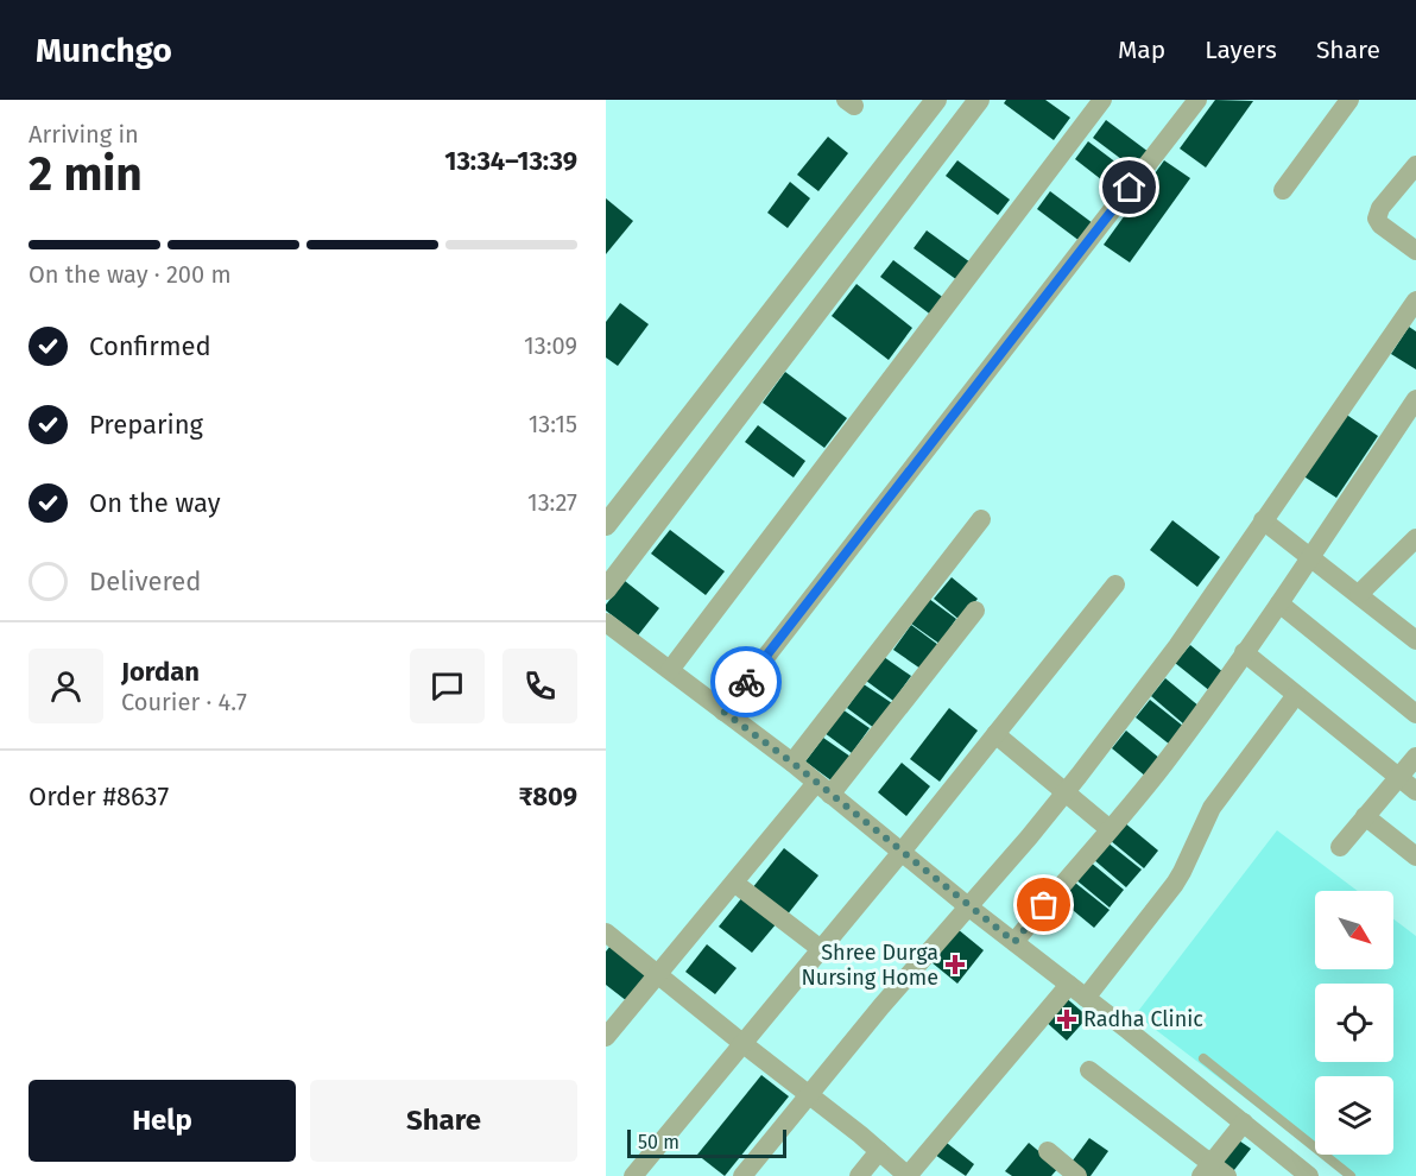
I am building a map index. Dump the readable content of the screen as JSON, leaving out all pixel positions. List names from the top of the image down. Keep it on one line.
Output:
{"places":{"health":["Shree Durga Nursing Home","Radha Clinic"]},"scale_bar":"50 m","north":"bottom right","page":{"header":"Munchgo","nav":["Map","Layers","Share"],"heading":["2 min","Arriving in","13:34–13:39"],"panel":["Jordan","Courier · 4.7","Order #8637","₹809"],"bar":"On the way · 200 m","list":[["Confirmed","13:09"],["Preparing","13:15"],["On the way","13:27"],"Delivered"],"buttons":["Help","Share"],"scale":"50 m"}}
